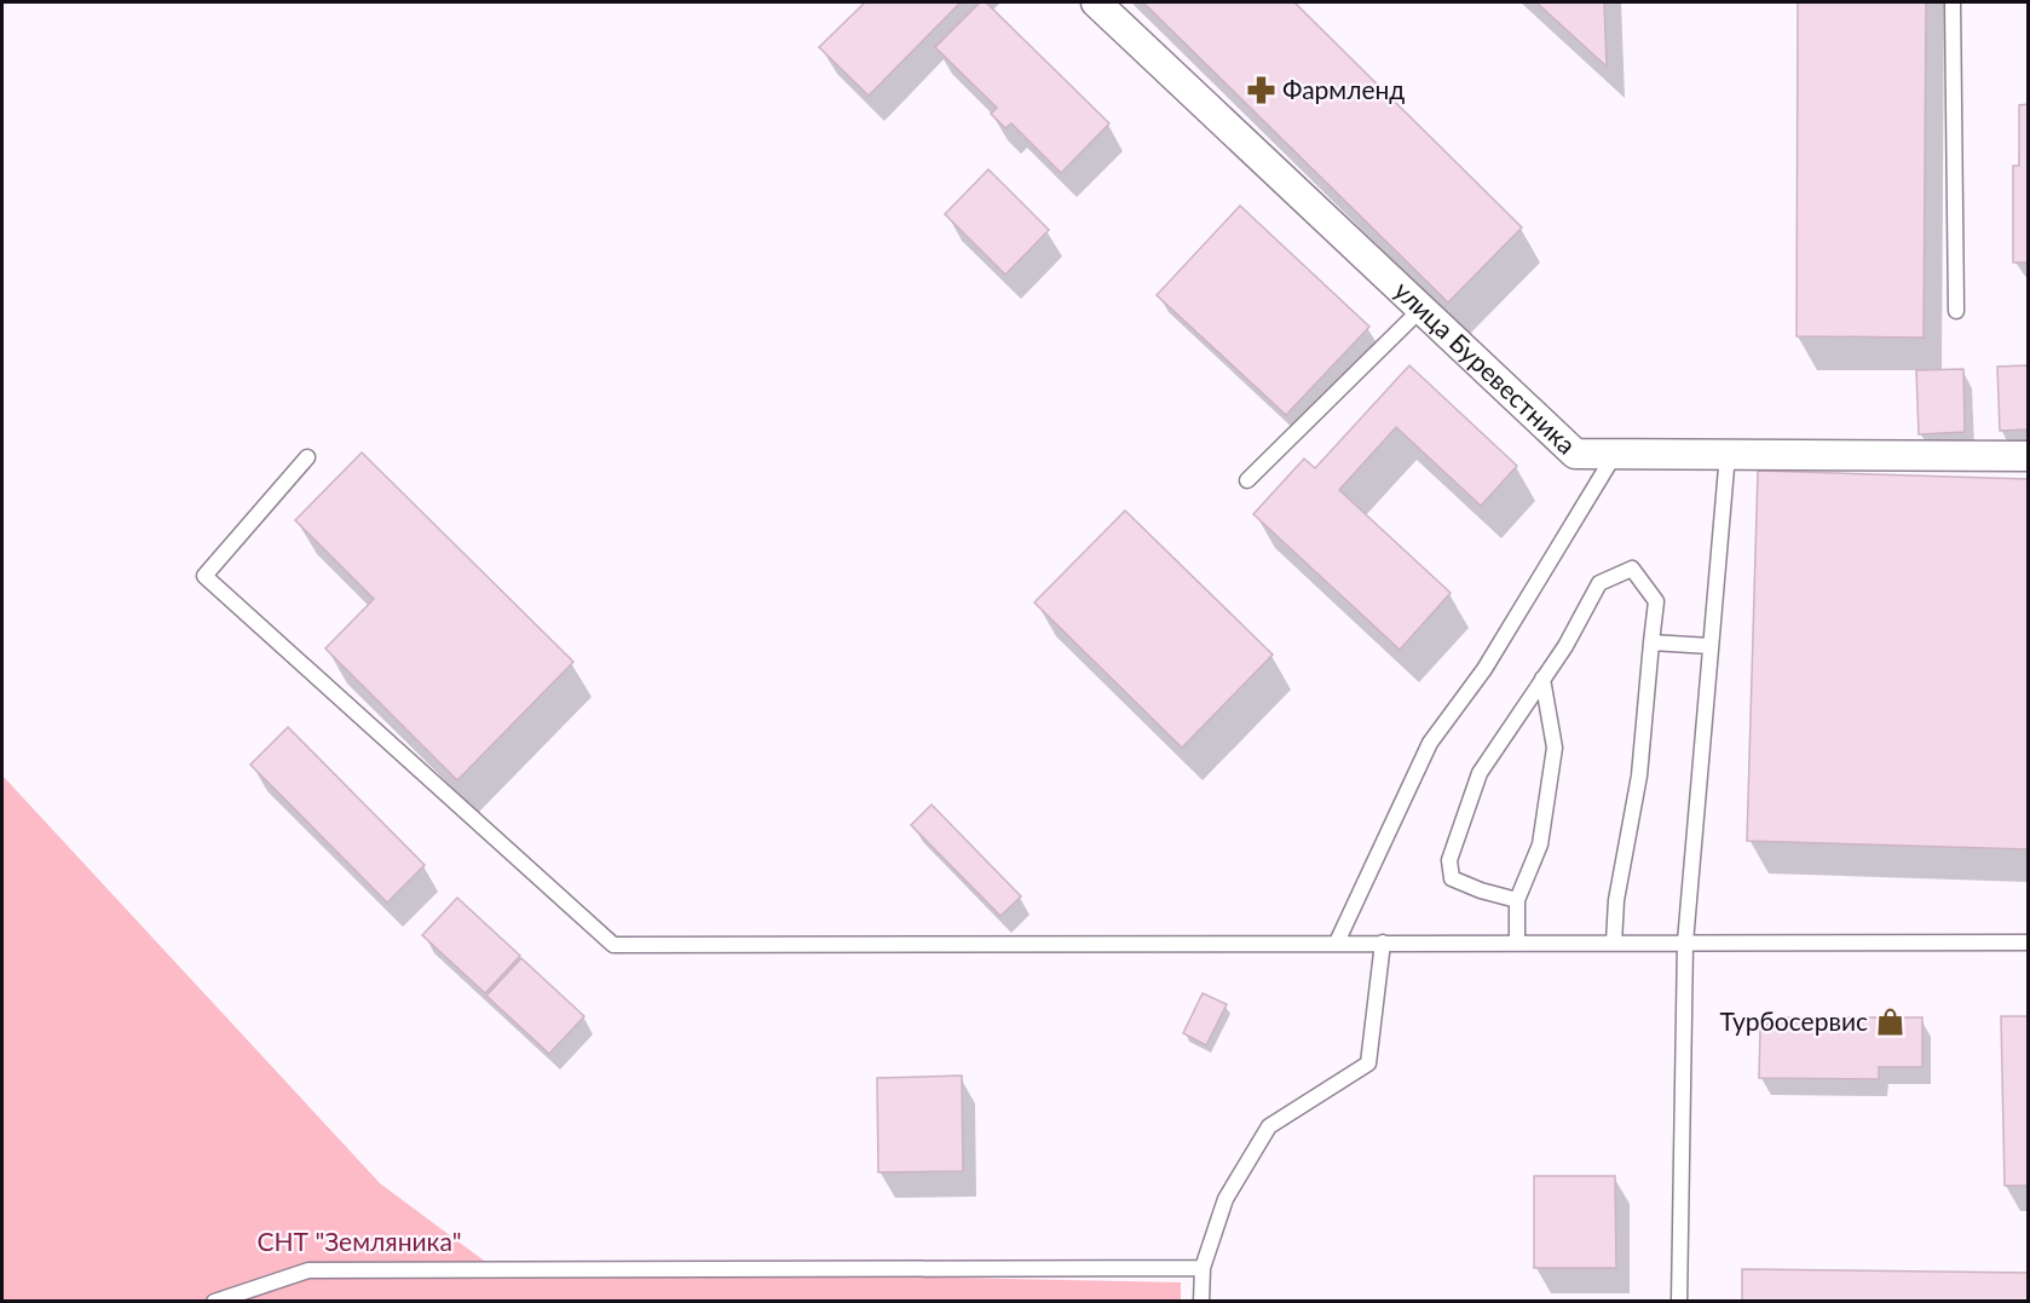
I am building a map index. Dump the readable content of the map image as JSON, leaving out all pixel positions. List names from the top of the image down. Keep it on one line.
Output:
{"streets":{"street":["улица Буревестника"]},"parks":["СНТ \"Земляника\""],"places":{"pharmacy":["Фармленд"],"shop":["Турбосервис"]}}
